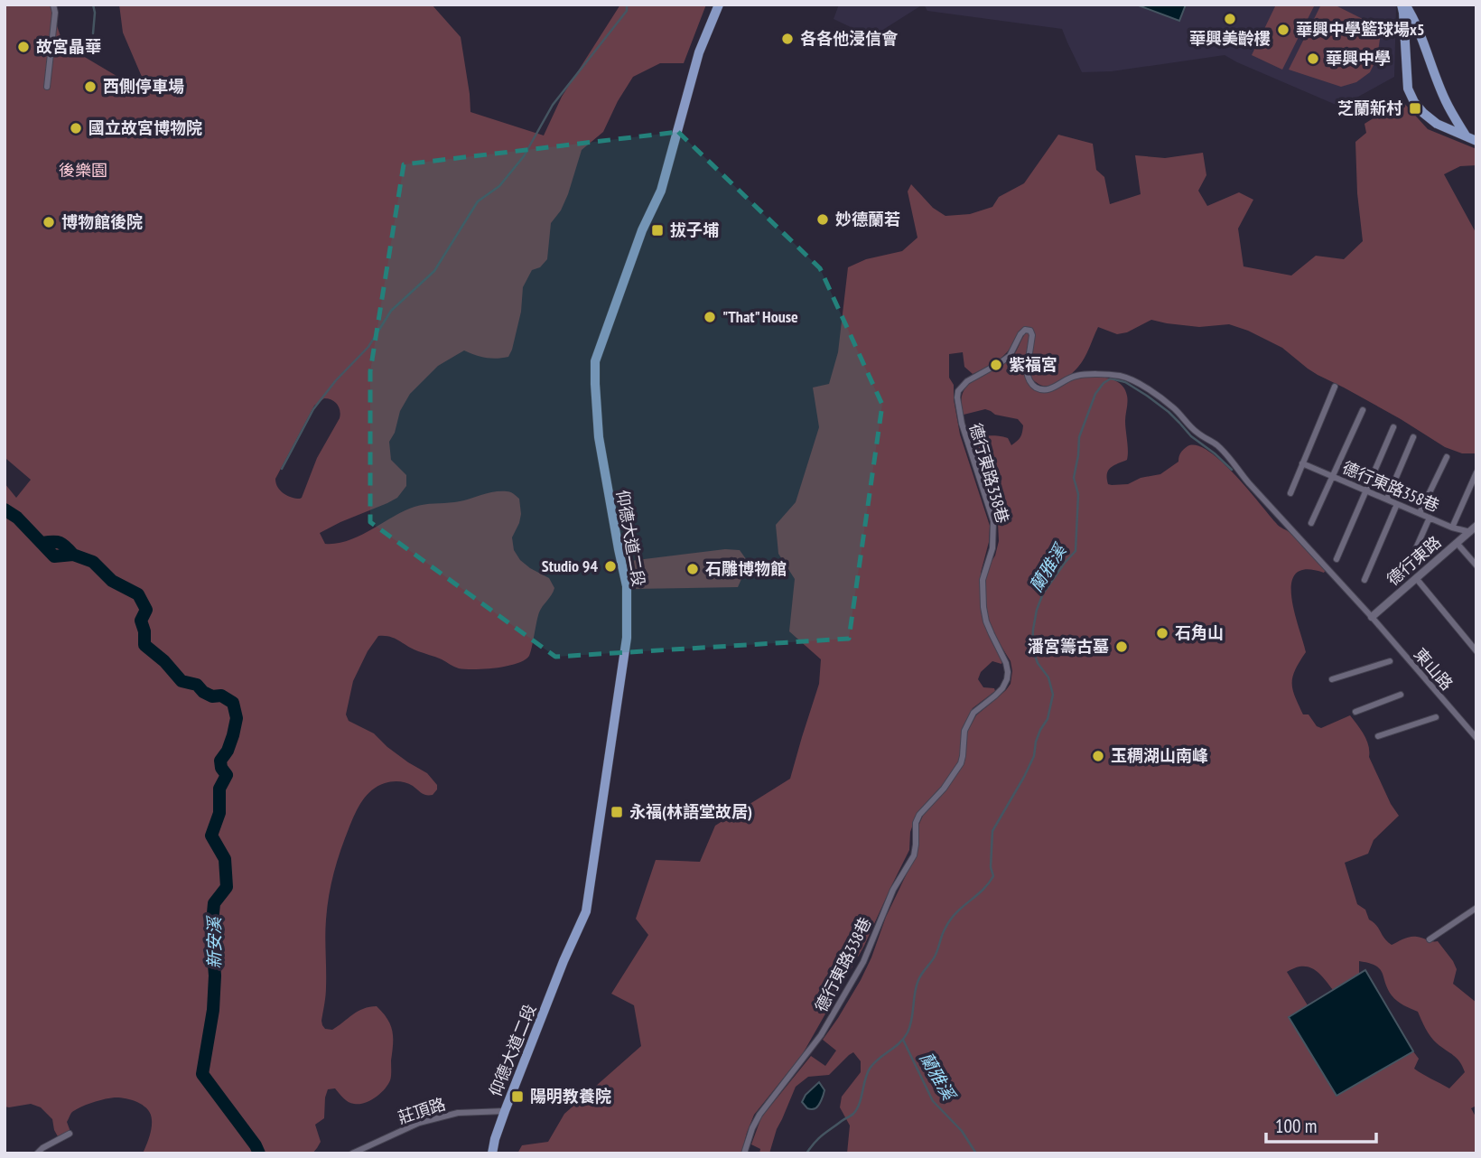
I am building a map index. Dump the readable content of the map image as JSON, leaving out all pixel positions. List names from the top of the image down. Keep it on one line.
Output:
{"streets":{"main road":["仰德大道二段"],"street":["德行東路338巷","德行東路358巷","德行東路","東山路","莊頂路"]},"crossings":[["德行東路338巷","德行東路"],["德行東路338巷","東山路"],["德行東路358巷","德行東路"],["仰德大道二段","莊頂路"],["德行東路","東山路"]],"water":["蘭雅溪","新安溪"],"parks":["後樂園"],"places":{"other":["華興美齡樓","華興中學籃球場x5","各各他浸信會","故宮晶華","華興中學","西側停車場","國立故宮博物院","妙德蘭若","博物館後院","\"That\" House","紫福宮","Studio 94","石雕博物館","石角山","潘宮籌古墓","玉稠湖山南峰"],"transit":["芝蘭新村","拔子埔","永福(林語堂故居)","陽明教養院"]},"scale_bar":"100 m"}
